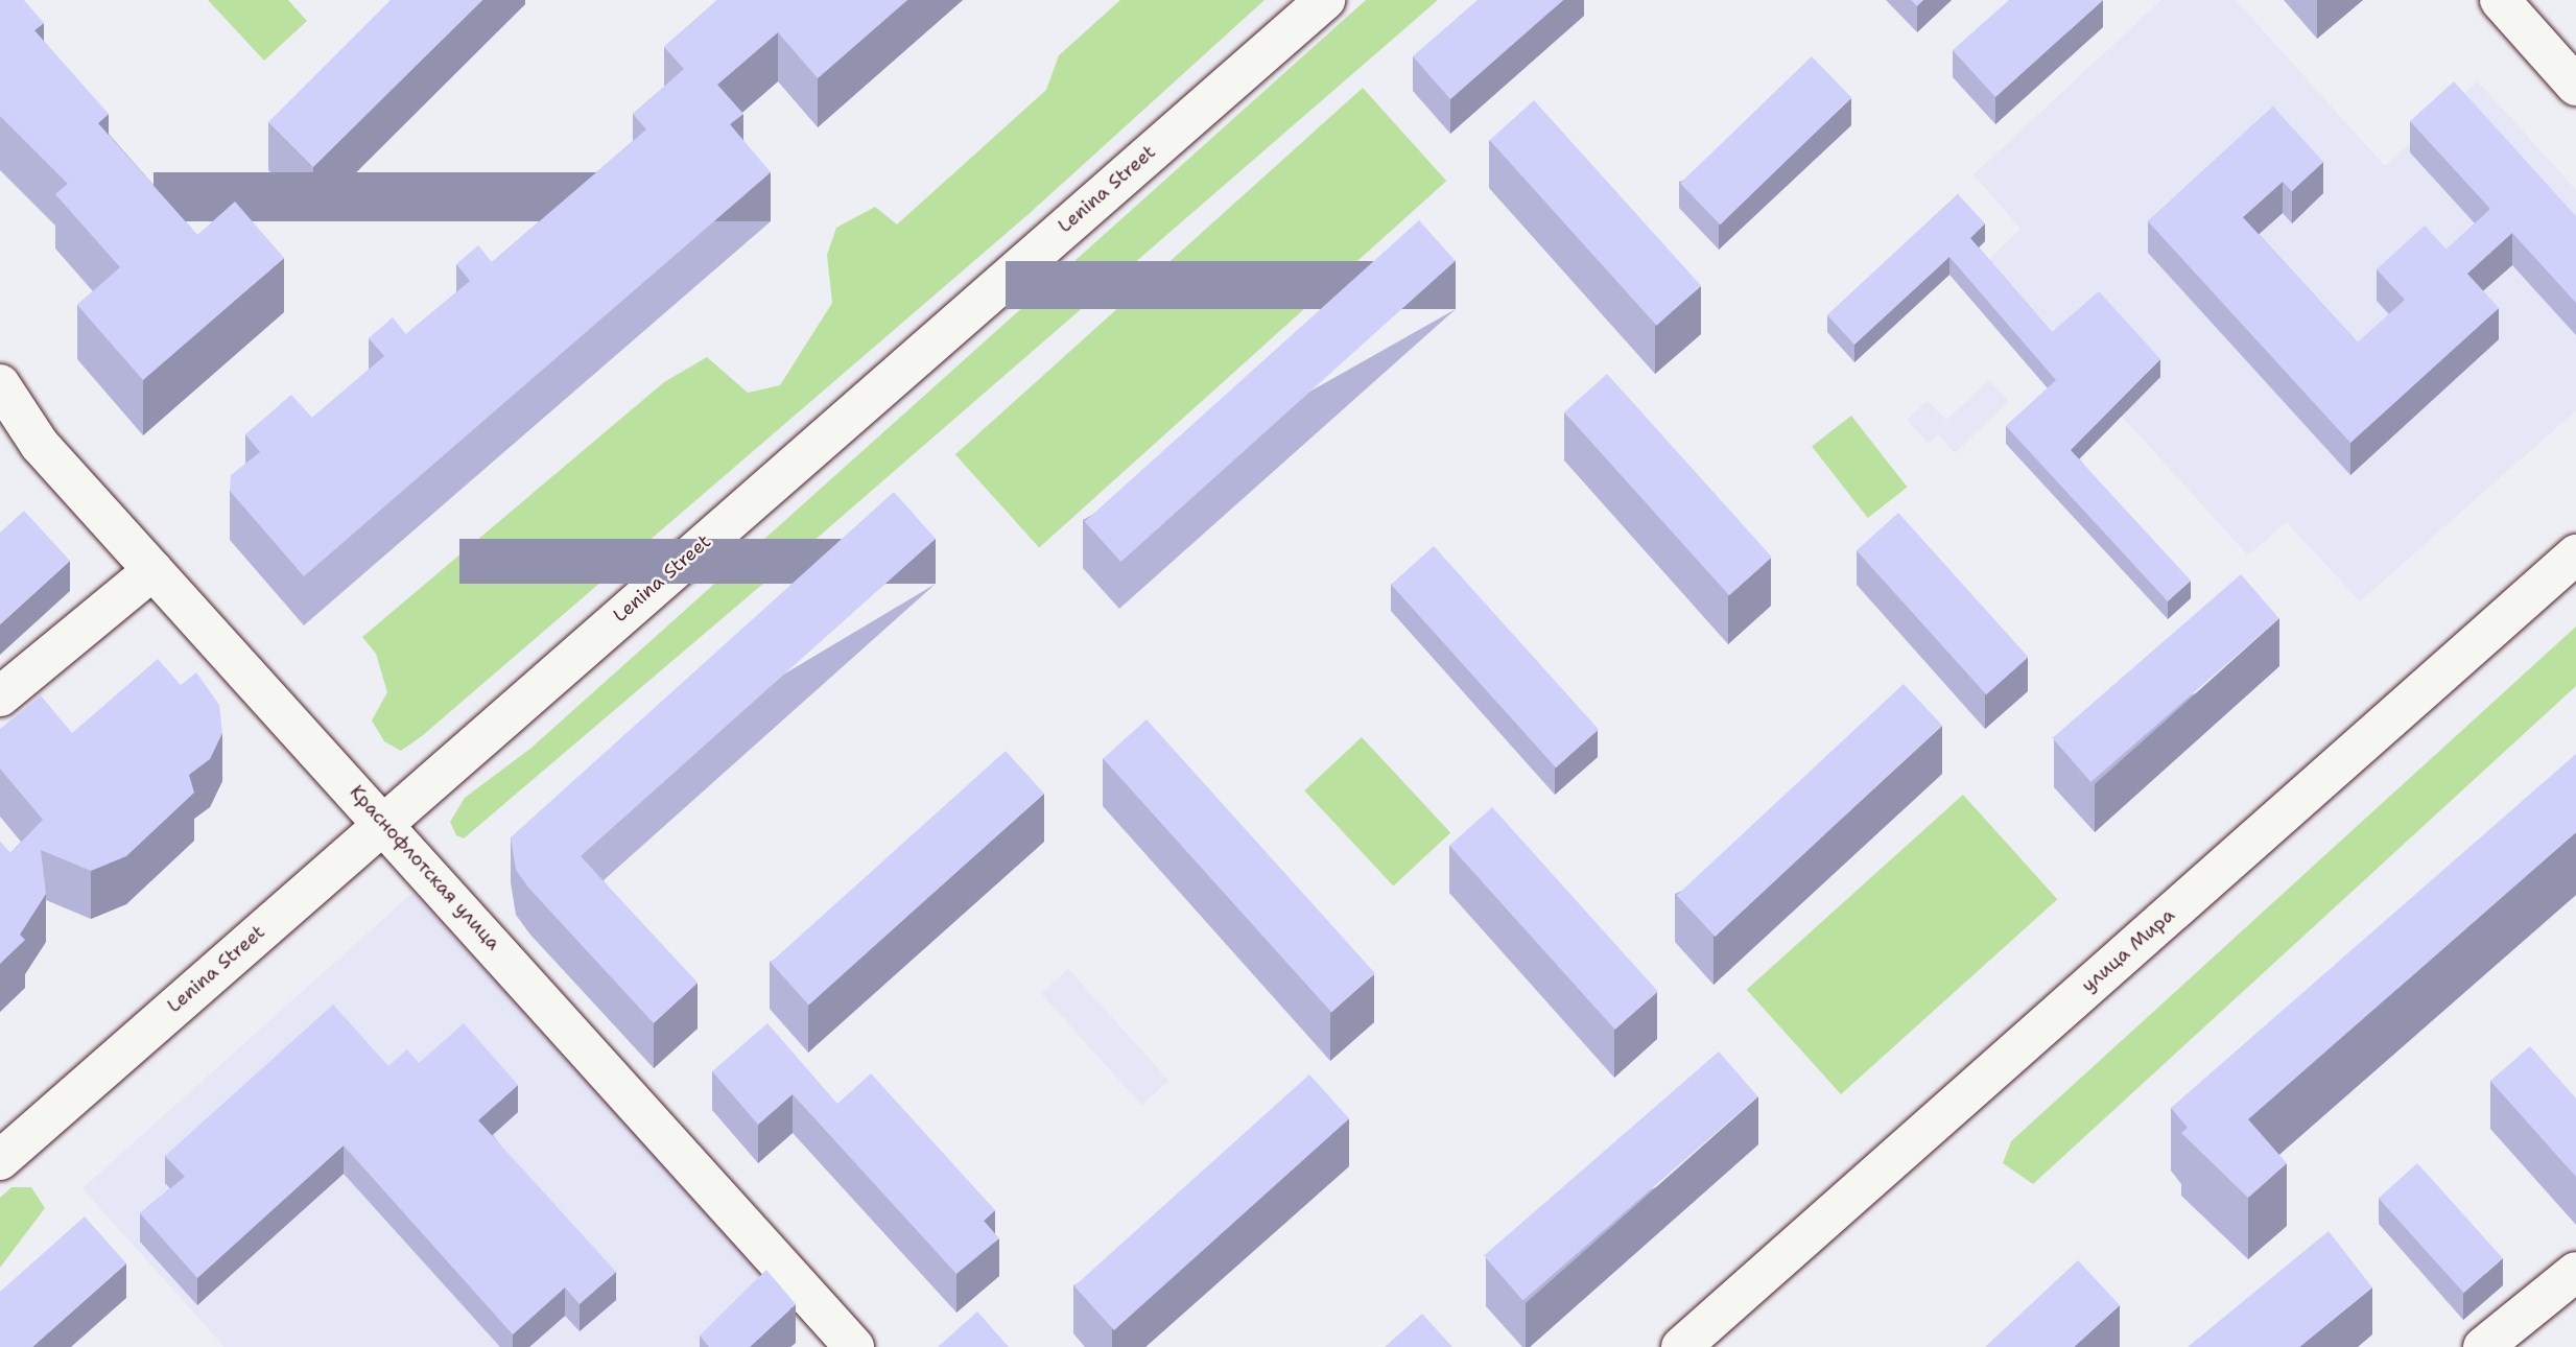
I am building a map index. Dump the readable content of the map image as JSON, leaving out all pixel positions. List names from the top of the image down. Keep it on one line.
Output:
{"streets":{"main road":["Lenina Street","Краснофлотская улица","улица Мира"]},"crossings":[["Lenina Street","Краснофлотская улица"]]}
